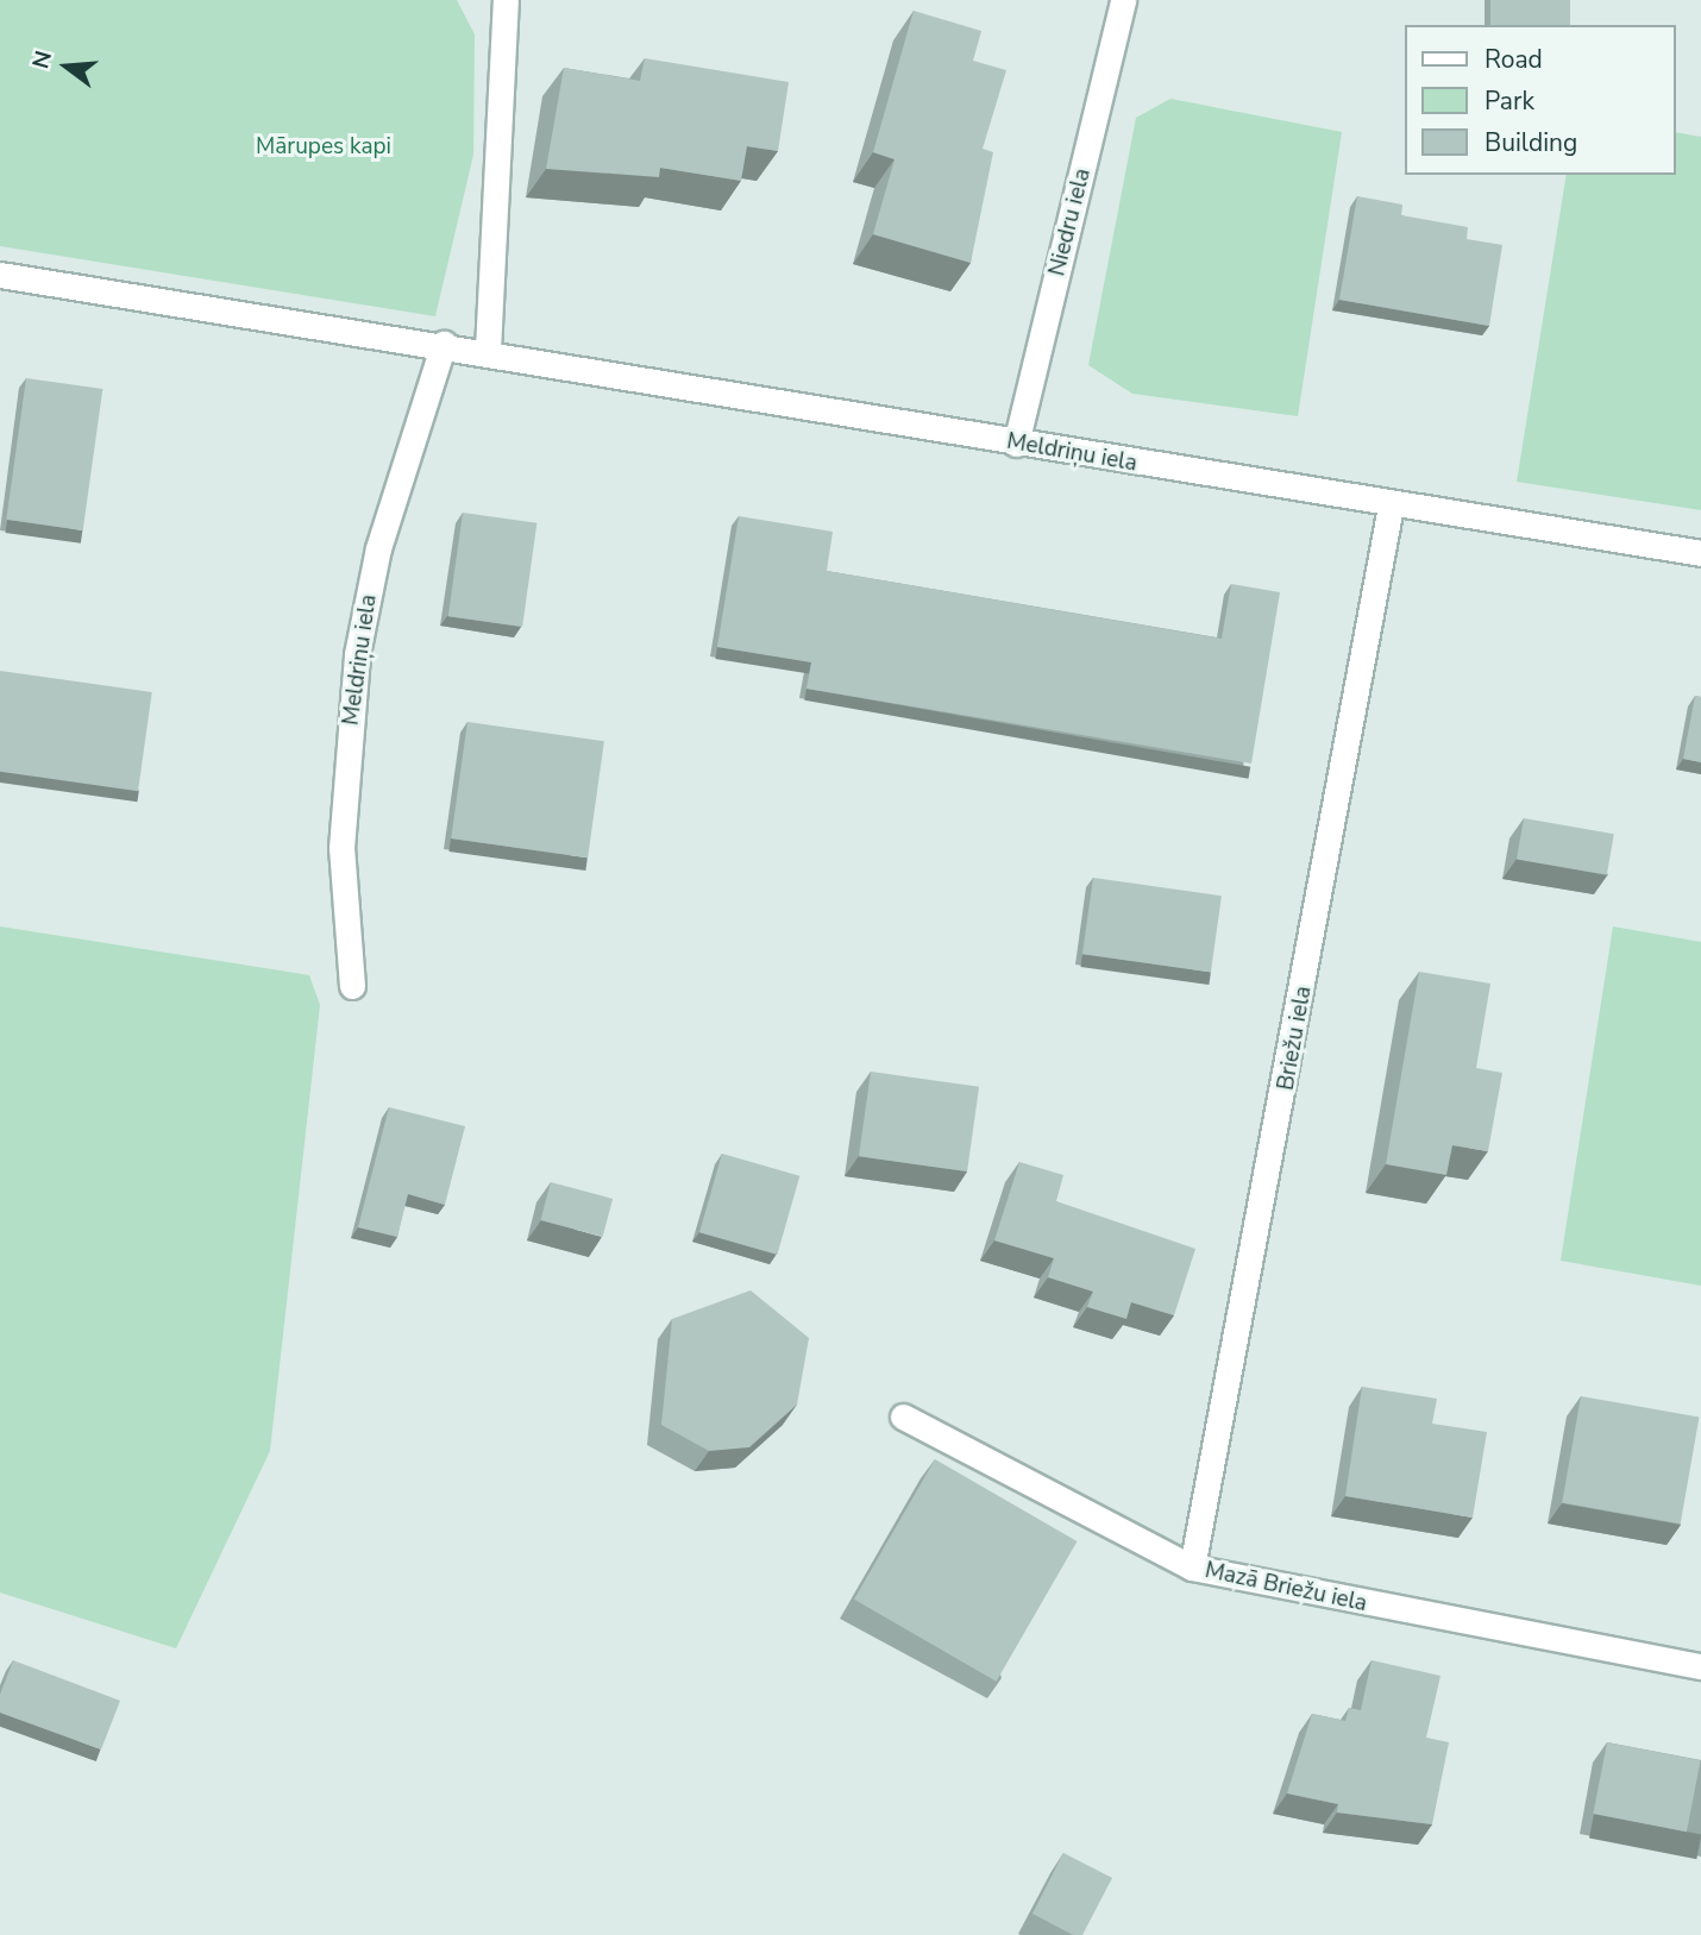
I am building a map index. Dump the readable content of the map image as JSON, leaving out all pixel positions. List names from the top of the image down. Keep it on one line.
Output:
{"streets":{"street":["Niedru iela","Meldriņu iela","Briežu iela","Mazā Briežu iela"]},"crossings":[["Niedru iela","Meldriņu iela"],["Meldriņu iela","Briežu iela"],["Briežu iela","Mazā Briežu iela"]],"parks":["Mārupes kapi"],"legend":["Road","Park","Building"],"north":"left"}
